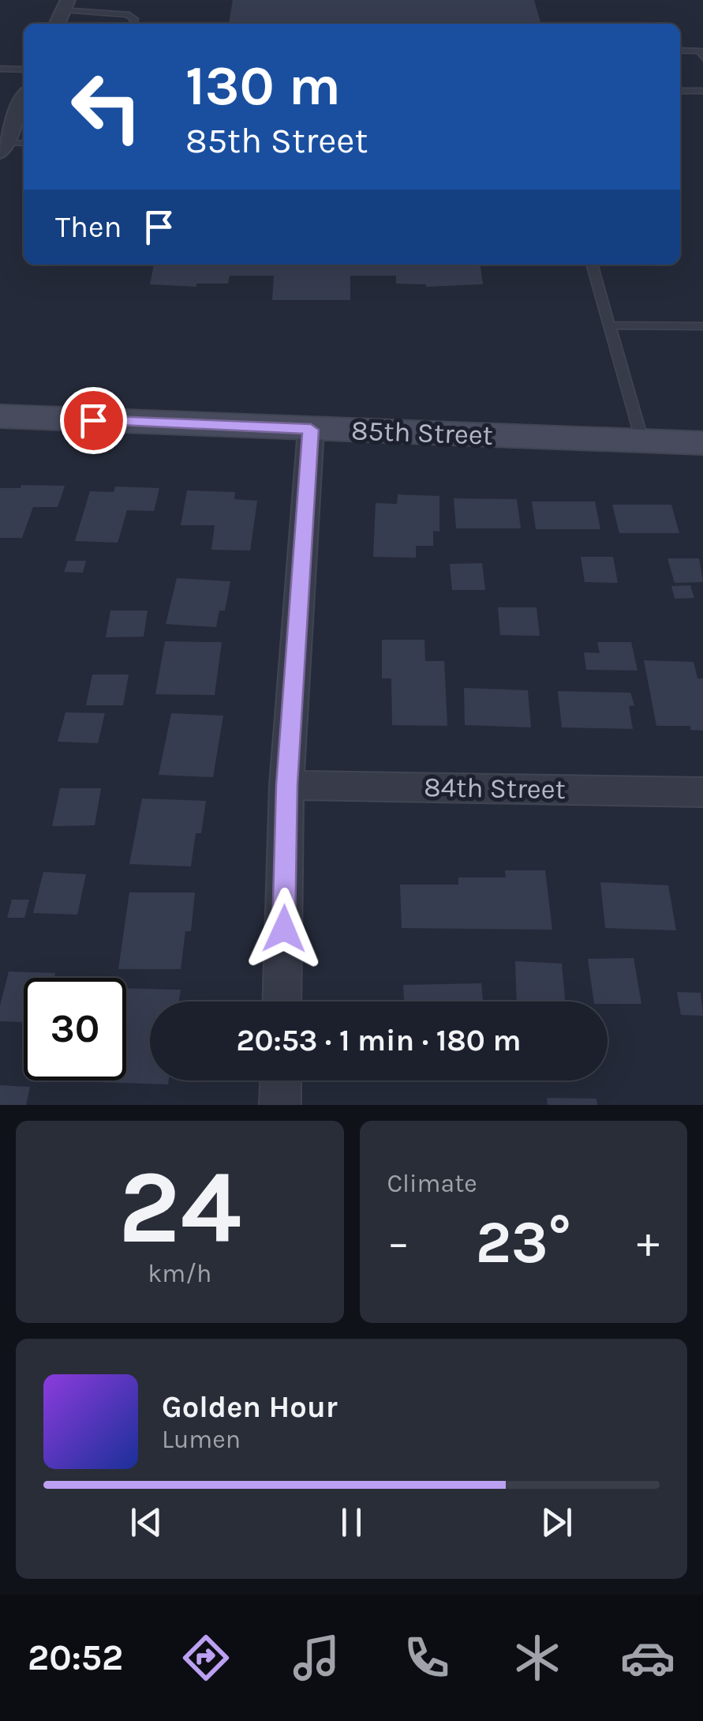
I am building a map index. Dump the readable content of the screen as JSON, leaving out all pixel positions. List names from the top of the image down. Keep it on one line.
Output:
{"streets":{"street":["85th Street","84th Street"]},"page":{"turn":["130 m","85th Street"],"then":"Then","limit":"30","trip":"20:53 · 1 min · 180 m","tile":[["24","km/h"],"Climate"],"heat":["−","23°","+"],"song":["Golden Hour","Lumen"],"tabs":"20:52"}}
